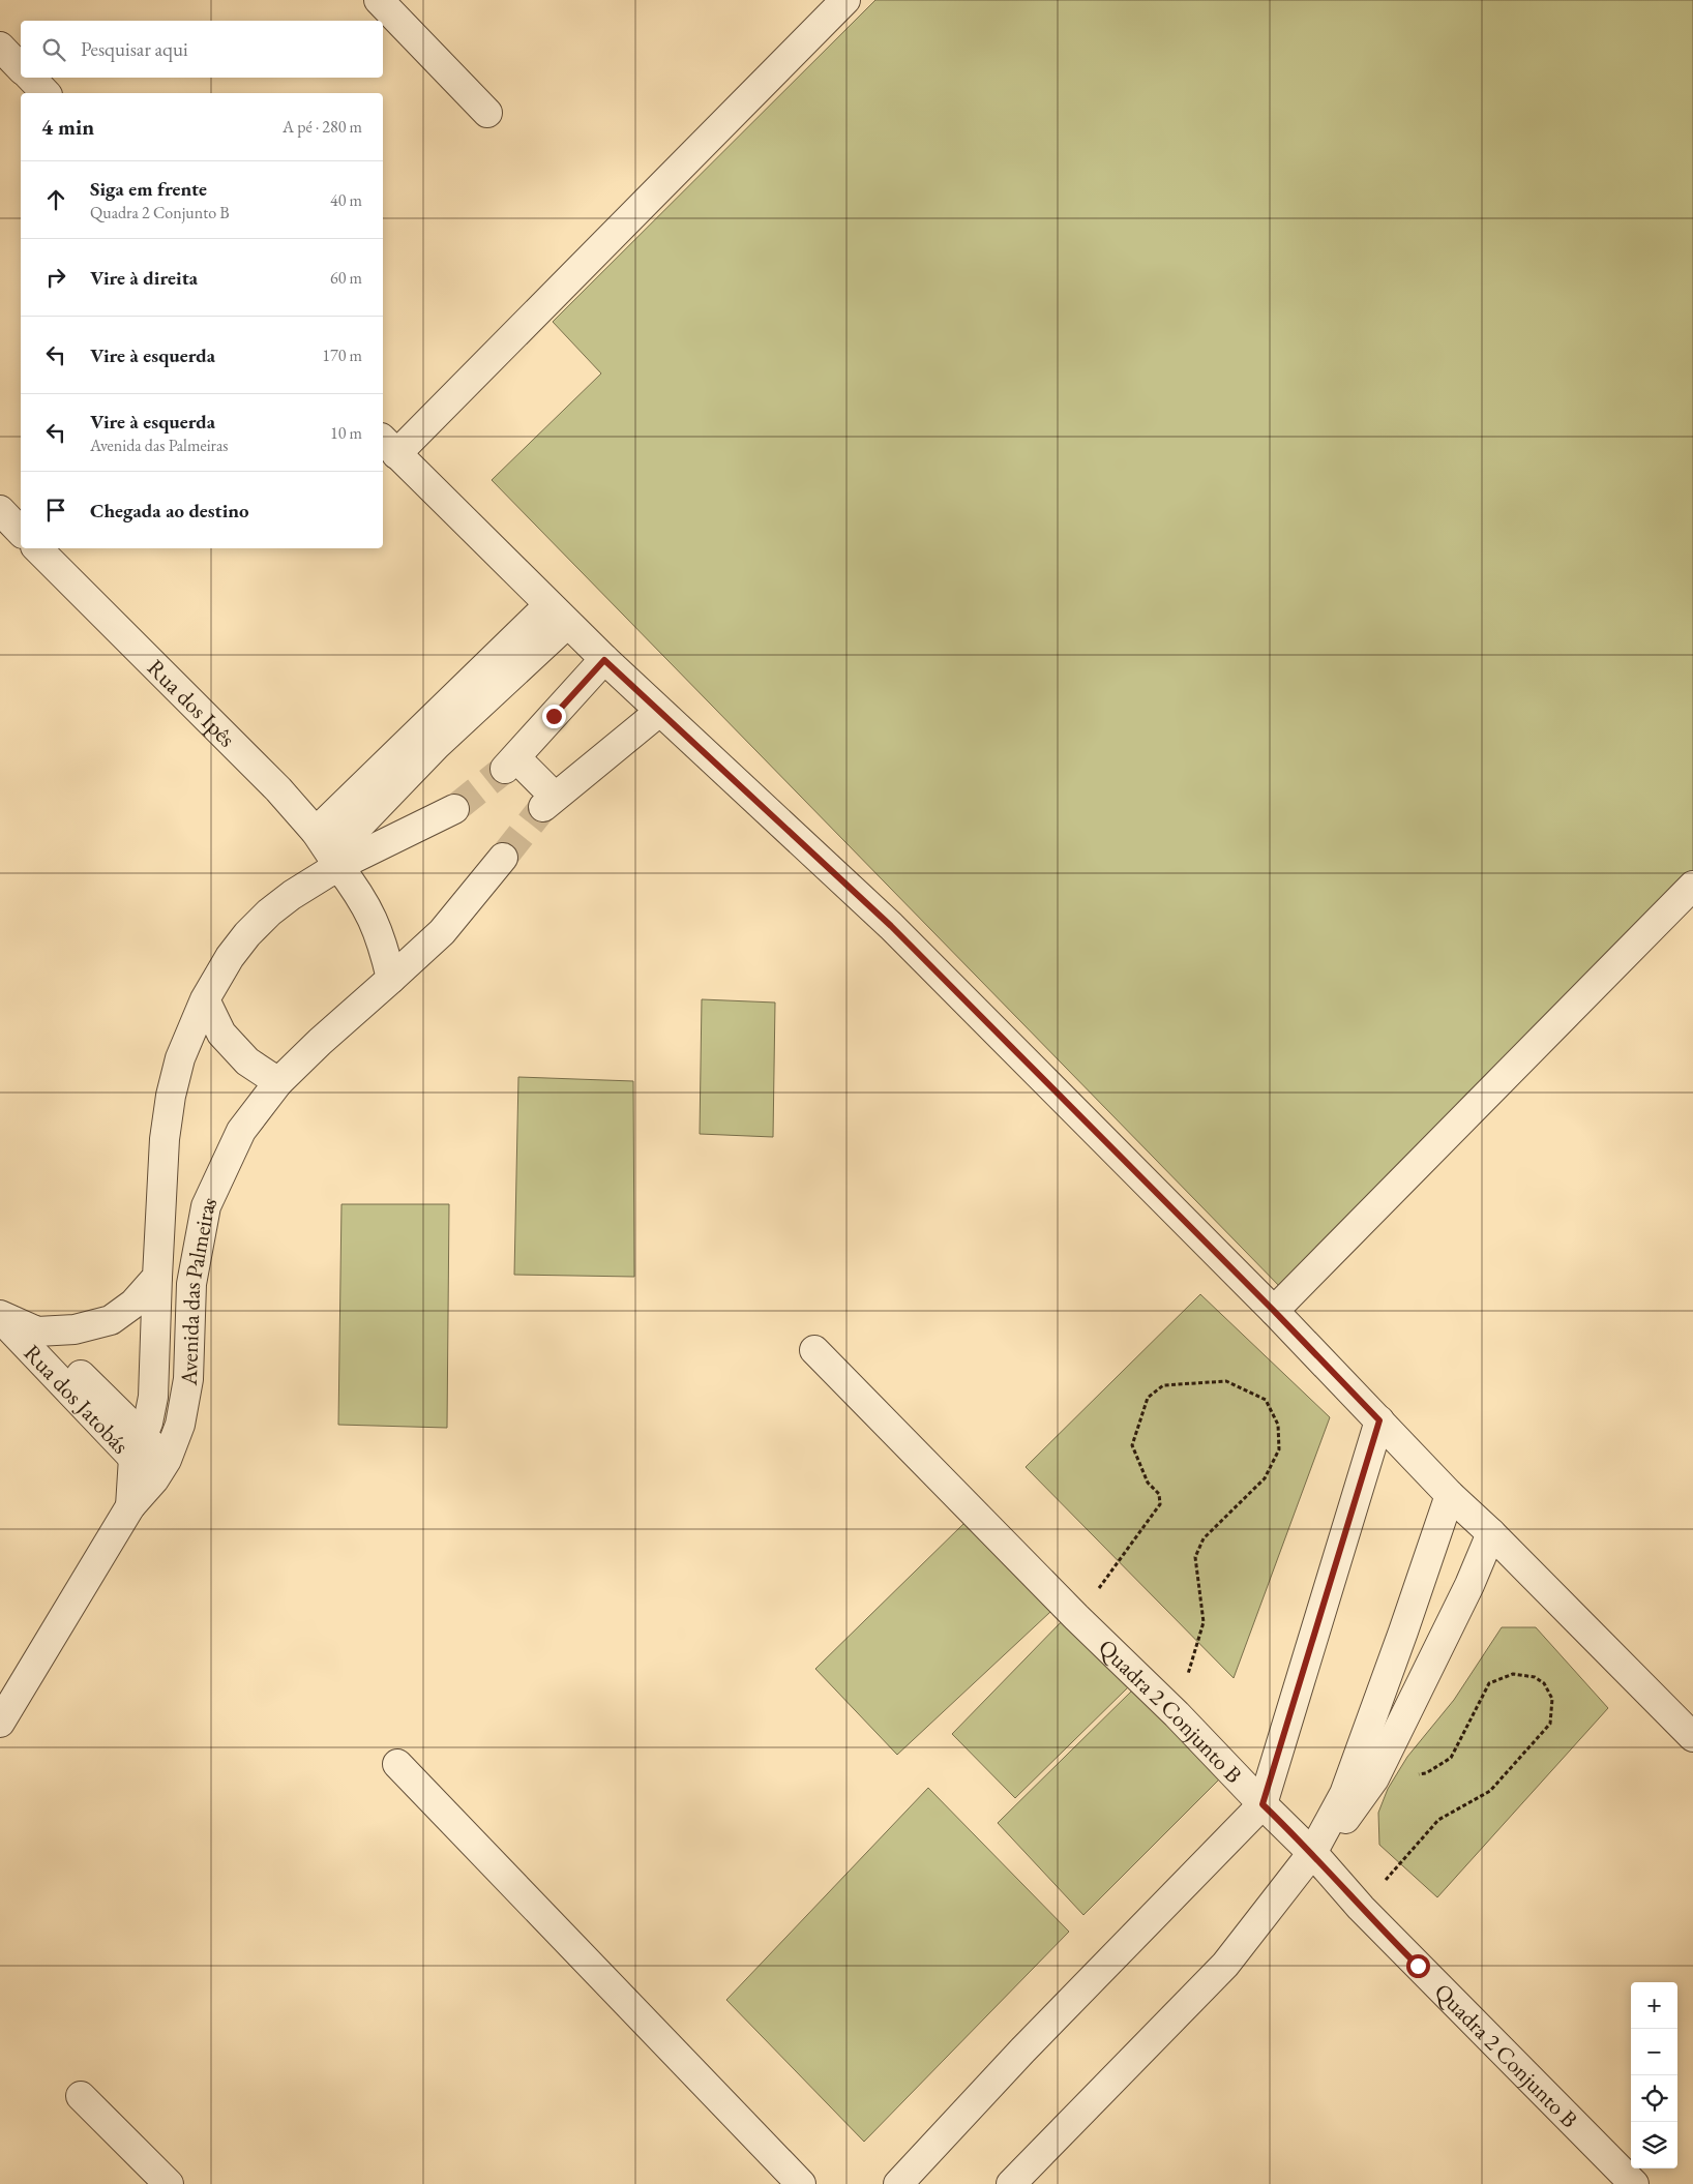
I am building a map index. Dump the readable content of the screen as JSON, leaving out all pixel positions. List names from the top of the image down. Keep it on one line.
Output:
{"streets":{"street":["Rua dos Ipês","Avenida das Palmeiras","Rua dos Jatobás","Quadra 2 Conjunto B"]},"crossings":[["Rua dos Ipês","Avenida das Palmeiras"],["Avenida das Palmeiras","Rua dos Jatobás"]],"page":{"search":"Pesquisar aqui","heading":["4 min","A pé · 280 m"],"list":[["Siga em frente","Quadra 2 Conjunto B","40 m"],["Vire à direita","60 m"],["Vire à esquerda","170 m"],["Vire à esquerda","Avenida das Palmeiras","10 m"],"Chegada ao destino"],"map_buttons":["+","−"]}}
